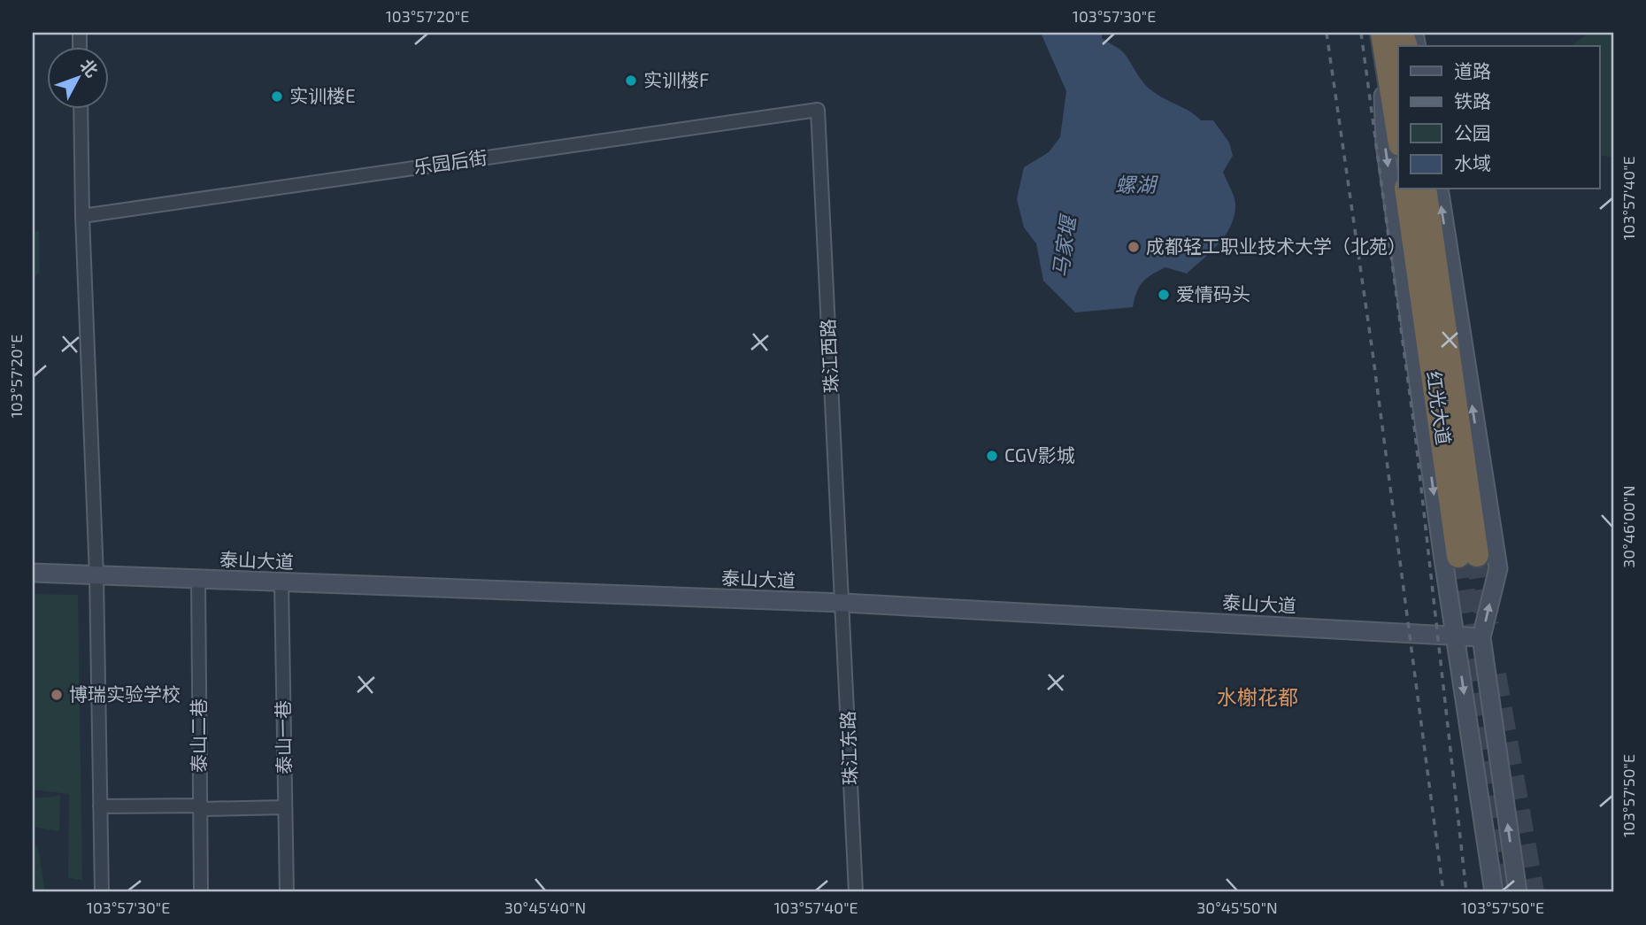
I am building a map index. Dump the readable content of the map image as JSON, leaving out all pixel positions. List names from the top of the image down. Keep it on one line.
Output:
{"streets":{"highway":["红光大道"],"main road":["泰山大道"],"street":["乐园后街","珠江西路","泰山二巷","泰山一巷","珠江东路"]},"crossings":[["乐园后街","珠江西路"],["珠江西路","泰山大道"],["珠江西路","珠江东路"],["泰山大道","泰山二巷"],["泰山大道","泰山一巷"],["泰山大道","珠江东路"]],"districts":["水榭花都"],"water":["螺湖","马家堰"],"places":["实训楼F","实训楼E","成都轻工职业技术大学（北苑）","爱情码头","CGV影城","博瑞实验学校"],"legend":["道路","铁路","公园","水域"],"north":"top right","coordinates":["103°57'20\"E","103°57'30\"E","103°57'40\"E","30°46'00\"N","103°57'50\"E","30°45'40\"N","30°45'50\"N"]}
